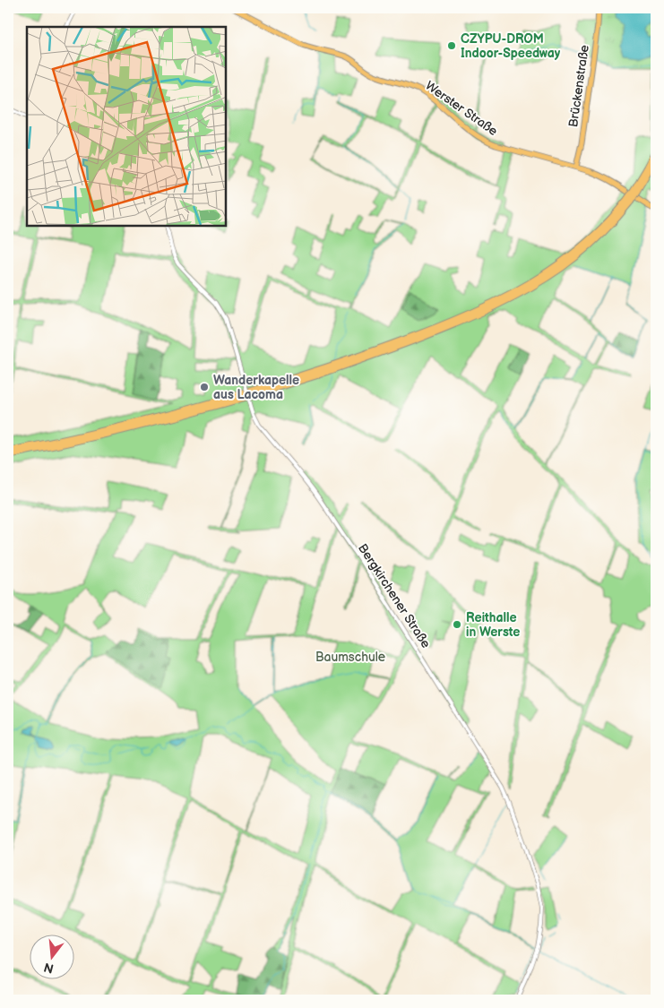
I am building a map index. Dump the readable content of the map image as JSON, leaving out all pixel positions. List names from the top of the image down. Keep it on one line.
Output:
{"streets":{"main road":["Brückenstraße","Werster Straße"],"street":["Bergkirchener Straße"]},"crossings":[["Brückenstraße","Werster Straße"]],"parks":["Baumschule"],"places":["CZYPU-DROM Indoor-Speedway","Wanderkapelle aus Lacoma","Reithalle in Werste"],"north":"bottom"}
